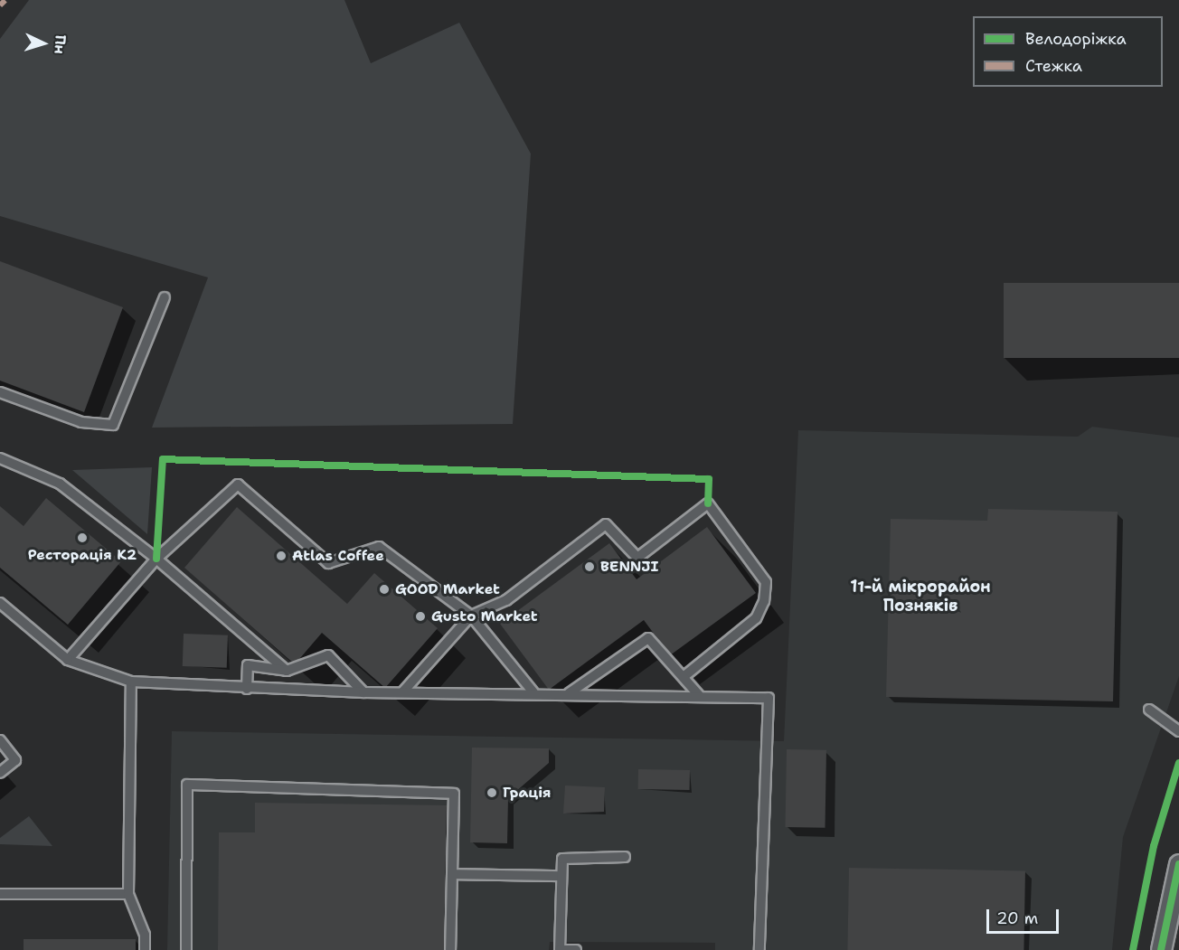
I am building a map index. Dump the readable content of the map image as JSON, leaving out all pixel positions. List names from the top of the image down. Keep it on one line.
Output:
{"districts":["11-й мікрорайон Позняків"],"places":["Ресторація K2","Atlas Coffee","BENNJI","GOOD Market","Gusto Market","Грація"],"legend":["Велодоріжка","Стежка"],"scale_bar":"20 m","north":"right"}
